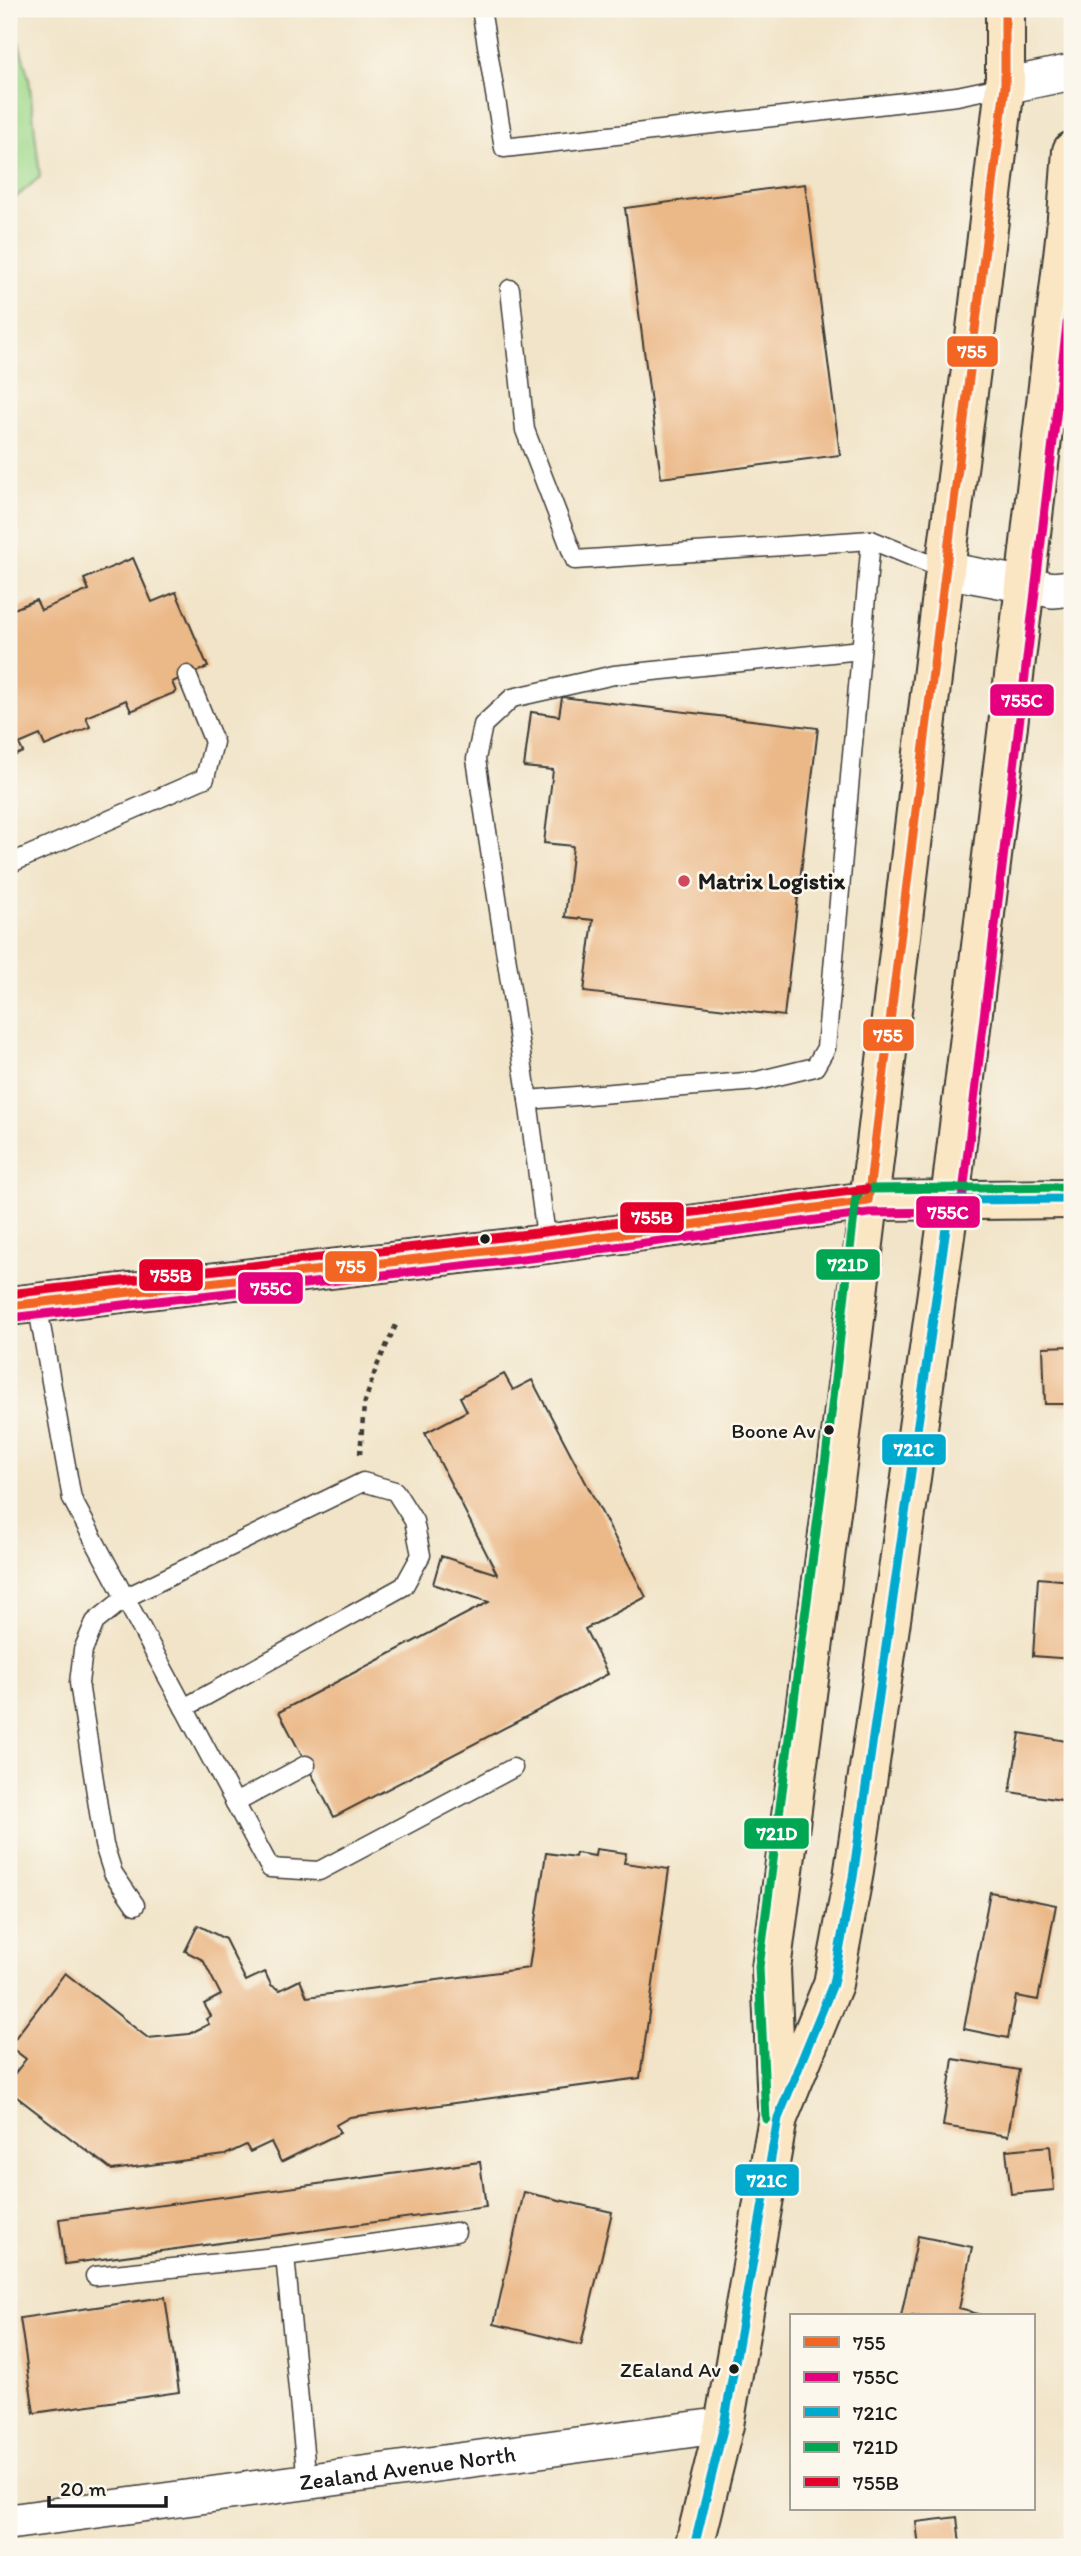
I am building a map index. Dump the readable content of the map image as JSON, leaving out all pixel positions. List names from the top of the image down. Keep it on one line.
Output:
{"streets":{"street":["Zealand Avenue North"]},"places":["Matrix Logistix","Boone Av","ZEaland Av"],"lines":["transit line 755","transit line 755C","transit line 721D","transit line 755B","transit line 721C"],"legend":["755","755C","721C","721D","755B"],"scale_bar":"20 m"}
